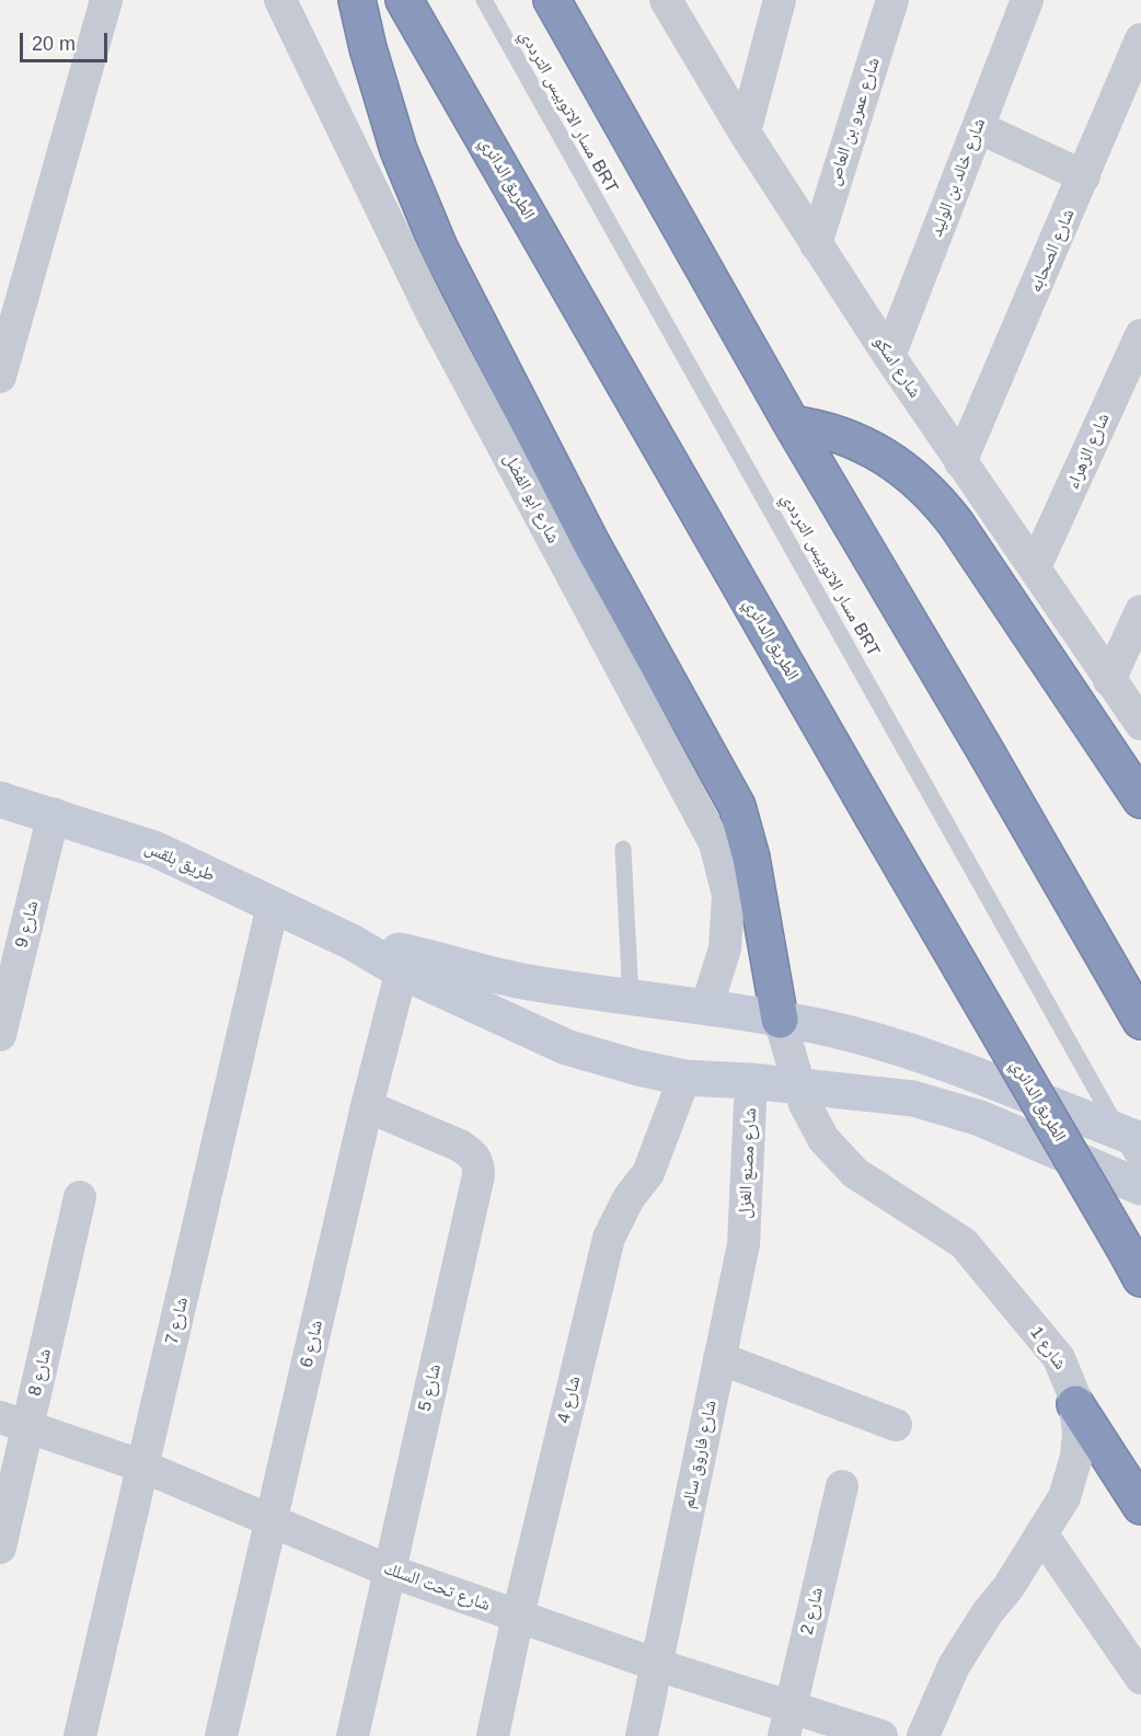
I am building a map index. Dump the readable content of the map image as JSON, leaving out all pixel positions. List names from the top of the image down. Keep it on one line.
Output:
{"streets":{"highway":["الطريق الدائري"],"main road":["طريق بلقس"],"street":["شارع عمرو بن العاص","شارع خالد بن الوليد","شارع الصحابه","شارع اسكو","شارع الزهراء","شارع ابو الفضل","شارع 9","شارع مصنع الغزل","شارع 7","شارع 6","شارع 1","شارع 8","شارع 5","شارع 4","شارع فاروق سالم","شارع تحت السلك","شارع 2"],"lane":["مسار الاتوبيس الترددي BRT"]},"crossings":[["شارع عمرو بن العاص","شارع اسكو"],["شارع خالد بن الوليد","شارع اسكو"],["شارع الصحابه","شارع اسكو"],["شارع اسكو","شارع الزهراء"],["طريق بلقس","شارع 9"],["طريق بلقس","شارع 7"],["طريق بلقس","شارع 6"],["شارع مصنع الغزل","شارع فاروق سالم"],["شارع 7","شارع تحت السلك"],["شارع 6","شارع 5"],["شارع 6","شارع تحت السلك"],["شارع 8","شارع تحت السلك"],["شارع 5","شارع تحت السلك"],["شارع 4","شارع تحت السلك"],["شارع فاروق سالم","شارع تحت السلك"],["شارع تحت السلك","شارع 2"]],"scale_bar":"20 m"}
